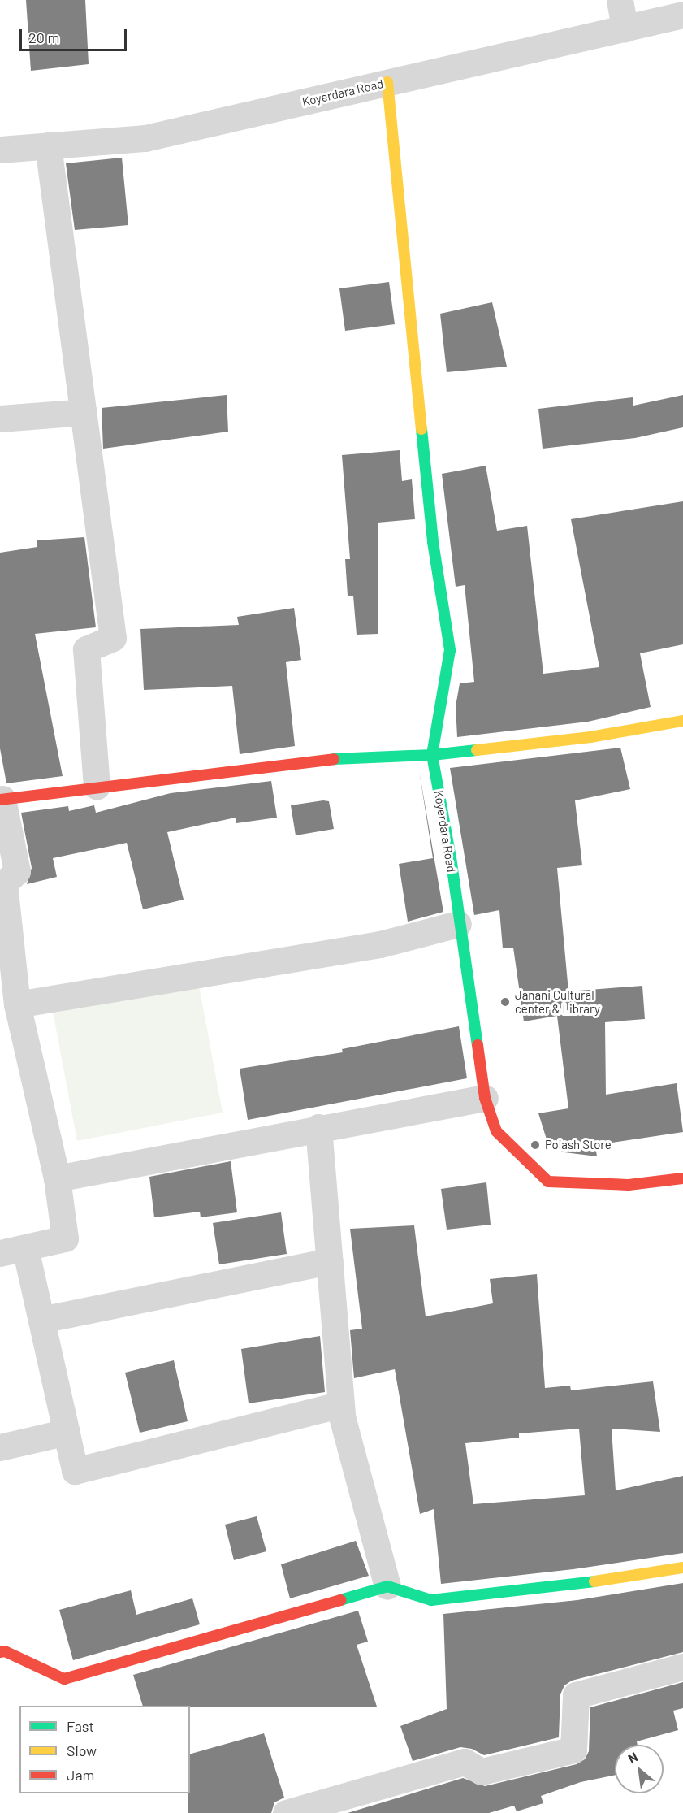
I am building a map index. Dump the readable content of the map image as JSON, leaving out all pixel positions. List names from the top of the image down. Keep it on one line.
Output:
{"streets":{"street":["Koyerdara Road"]},"places":["Janani Cultural center & Library","Polash Store"],"legend":["Fast","Slow","Jam"],"scale_bar":"20 m","north":"top left"}
